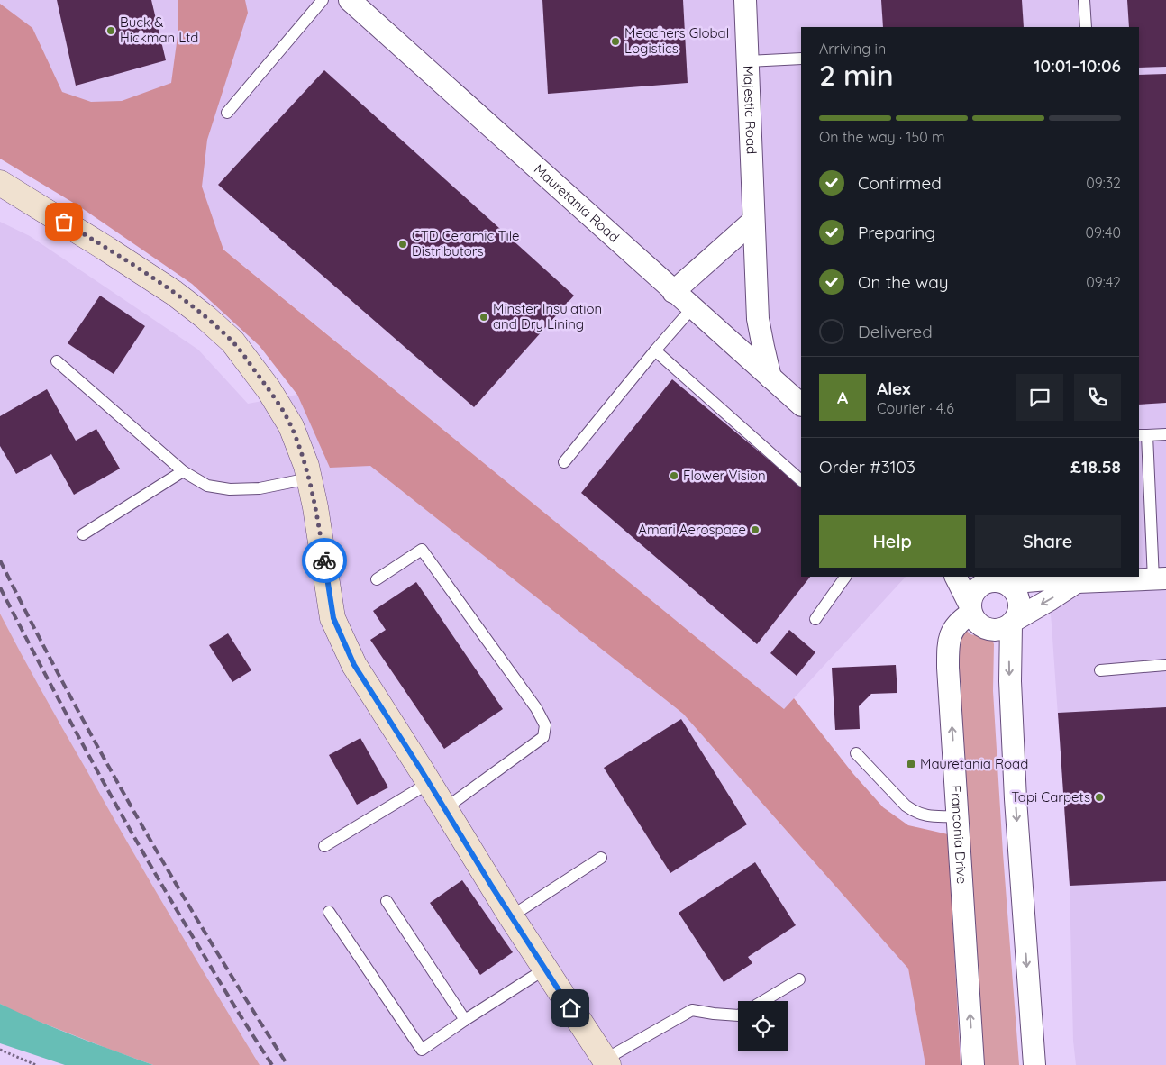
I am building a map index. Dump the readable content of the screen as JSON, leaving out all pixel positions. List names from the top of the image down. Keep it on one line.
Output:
{"streets":{"street":["Majestic Road","Mauretania Road","Franconia Drive"]},"crossings":[["Majestic Road","Mauretania Road"]],"places":{"other":["Buck & Hickman Ltd","Meachers Global Logistics","CTD Ceramic Tile Distributors","Minster Insulation and Dry Lining","Flower Vision","Amari Aerospace","Tapi Carpets"],"transit":["Mauretania Road"]},"page":{"heading":["2 min","Arriving in","10:01–10:06"],"panel":["Alex","Courier · 4.6","Order #3103","£18.58"],"bar":"On the way · 150 m","list":[["Confirmed","09:32"],["Preparing","09:40"],["On the way","09:42"],"Delivered"],"round":"A","buttons":["Help","Share"]}}
